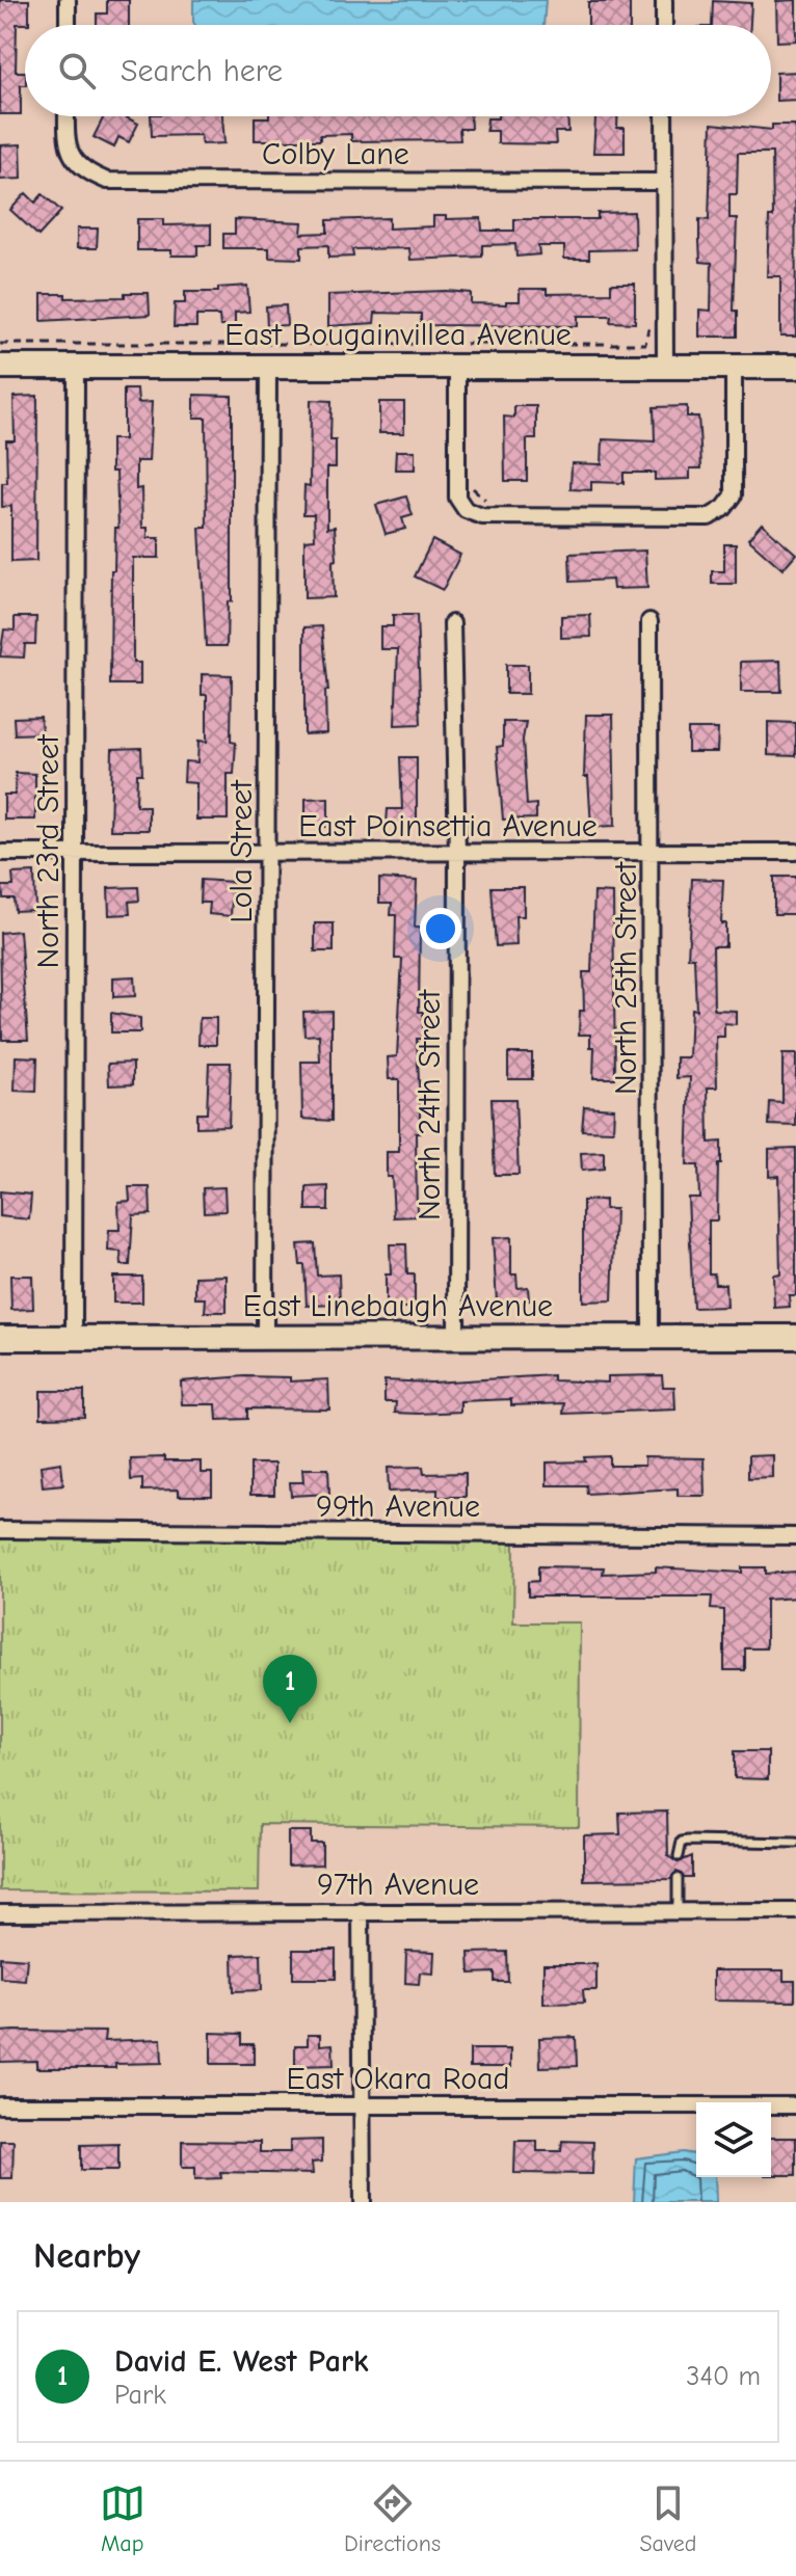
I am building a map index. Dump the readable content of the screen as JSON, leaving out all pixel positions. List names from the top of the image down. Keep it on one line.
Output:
{"streets":{"street":["Colby Lane","East Bougainvillea Avenue","East Poinsettia Avenue","North 23rd Street","Lola Street","North 25th Street","North 24th Street","East Linebaugh Avenue","99th Avenue","97th Avenue","East Okara Road"]},"crossings":[["East Bougainvillea Avenue","North 23rd Street"],["East Bougainvillea Avenue","Lola Street"],["East Poinsettia Avenue","North 23rd Street"],["East Poinsettia Avenue","Lola Street"],["East Poinsettia Avenue","North 25th Street"],["East Poinsettia Avenue","North 24th Street"],["North 23rd Street","East Linebaugh Avenue"],["Lola Street","East Linebaugh Avenue"],["North 25th Street","East Linebaugh Avenue"],["North 24th Street","East Linebaugh Avenue"]],"page":{"search":"Search here","pins":"1","heading":"Nearby","list":[{"mark":"1","name":"David E. West Park","note":"Park","value":"340 m"}],"nav":["Map","Directions","Saved"]}}
